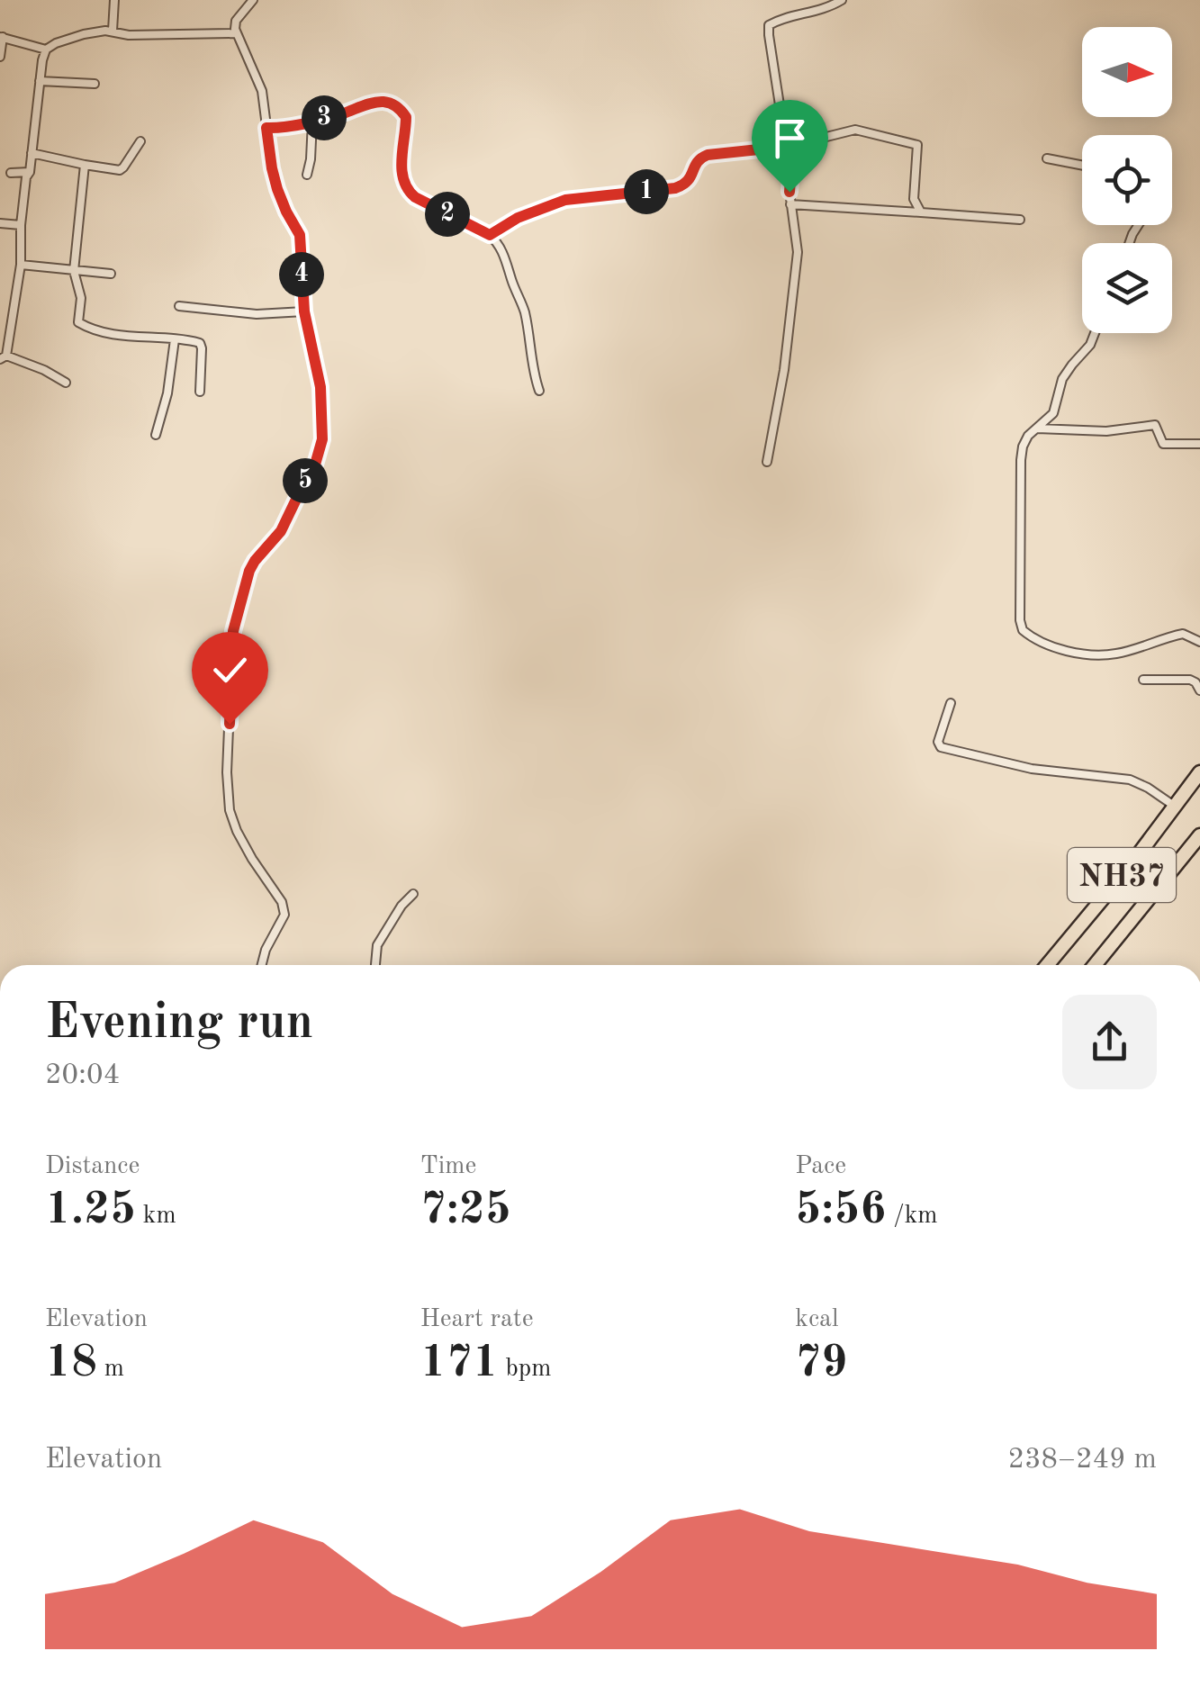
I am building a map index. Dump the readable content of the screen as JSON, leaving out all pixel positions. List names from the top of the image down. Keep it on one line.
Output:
{"streets":{"highway":["NH37"]},"north":"right","page":{"pins":["3","1","2","4","5"],"heading":["Evening run","20:04"],"stats":[["Distance","1.25 km"],["Time","7:25"],["Pace","5:56 /km"],["Elevation","18 m"],["Heart rate","171 bpm"],["kcal","79"]],"chart":["Elevation","238–249 m"]}}
